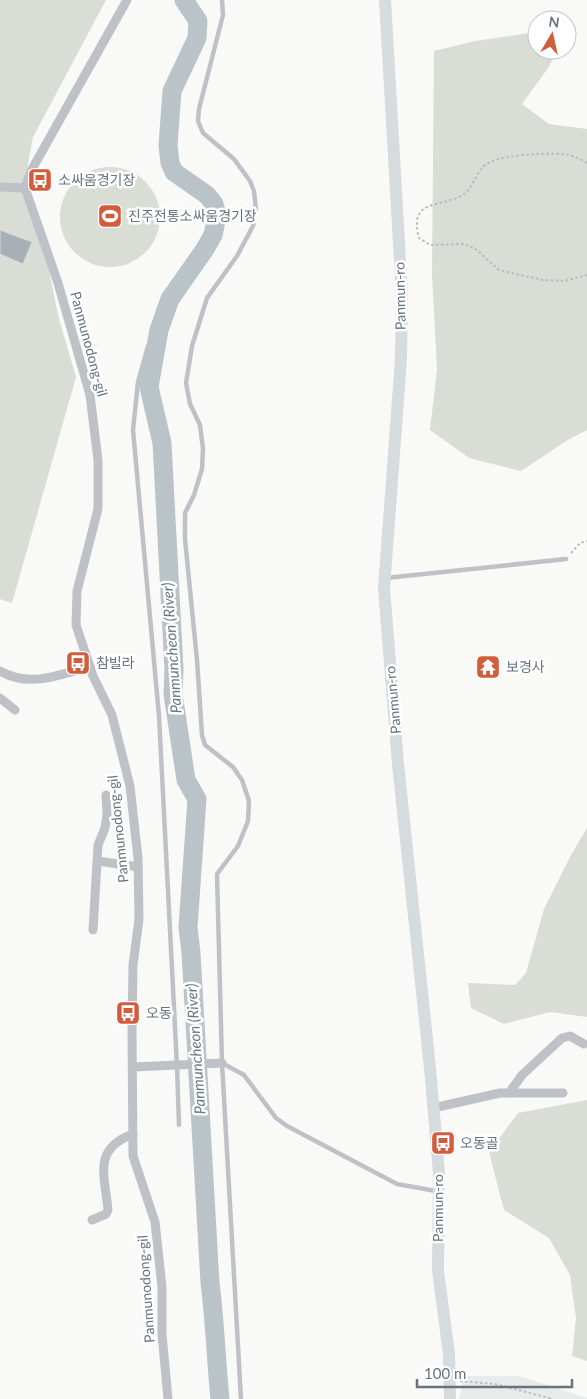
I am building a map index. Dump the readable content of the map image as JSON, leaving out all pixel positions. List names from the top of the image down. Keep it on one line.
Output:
{"streets":{"street":["Panmun-ro","Panmunodong-gil"]},"water":["Panmuncheon (River)"],"places":{"bus stop":["소싸움경기장","참빌라","오동","오동골"],"sports":["진주전통소싸움경기장"],"temple":["보경사"]},"scale_bar":"100 m","north":"top"}
